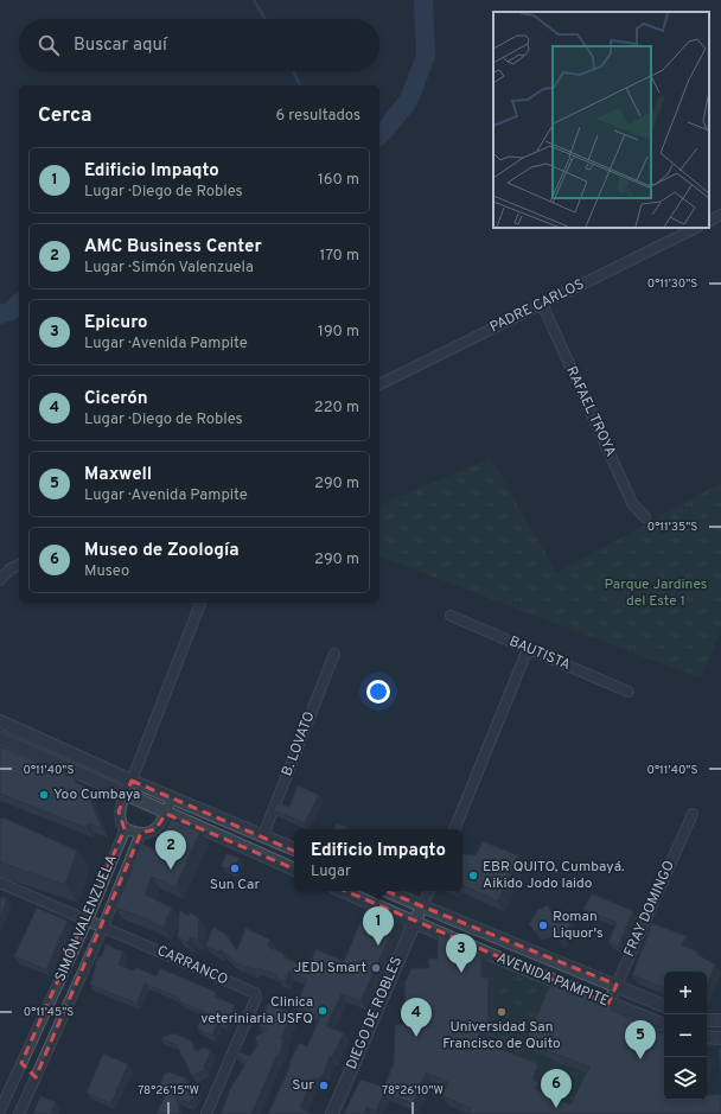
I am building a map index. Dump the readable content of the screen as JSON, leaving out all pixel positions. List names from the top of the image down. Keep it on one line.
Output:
{"streets":{"street":["PADRE CARLOS","RAFAEL TROYA","BAUTISTA","B. LOVATO","FRAY DOMINGO","SIMÓN VALENZUELA","CARRANCO","AVENIDA PAMPITE","DIEGO DE ROBLES"]},"crossings":[["PADRE CARLOS","RAFAEL TROYA"],["FRAY DOMINGO","AVENIDA PAMPITE"],["SIMÓN VALENZUELA","CARRANCO"],["AVENIDA PAMPITE","DIEGO DE ROBLES"]],"parks":["Parque Jardines del Este 1"],"places":["Yoo Cumbaya","Sun Car","EBR QUITO, Cumbayá. Aikido Jodo laido","Roman Liquor's","JEDI Smart","Clinica veteriniaria USFQ","Universidad San Francisco de Quito","Sur"],"page":{"search":"Buscar aquí","heading":["Cerca","6 resultados"],"list":[{"mark":"1","name":"Edificio Impaqto","note":"Lugar · Diego de Robles","value":"160 m"},{"mark":"2","name":"AMC Business Center","note":"Lugar · Simón Valenzuela","value":"170 m"},{"mark":"3","name":"Epicuro","note":"Lugar · Avenida Pampite","value":"190 m"},{"mark":"4","name":"Cicerón","note":"Lugar · Diego de Robles","value":"220 m"},{"mark":"5","name":"Maxwell","note":"Lugar · Avenida Pampite","value":"290 m"},{"mark":"6","name":"Museo de Zoología","note":"Museo","value":"290 m"}],"popup":["Edificio Impaqto","Lugar"],"pins":["2","1","3","4","5","6"],"map_buttons":["+","−"]},"coordinates":["0°11'30\"S","0°11'35\"S","0°11'40\"S","0°11'45\"S","78°26'15\"W","78°26'10\"W"]}
